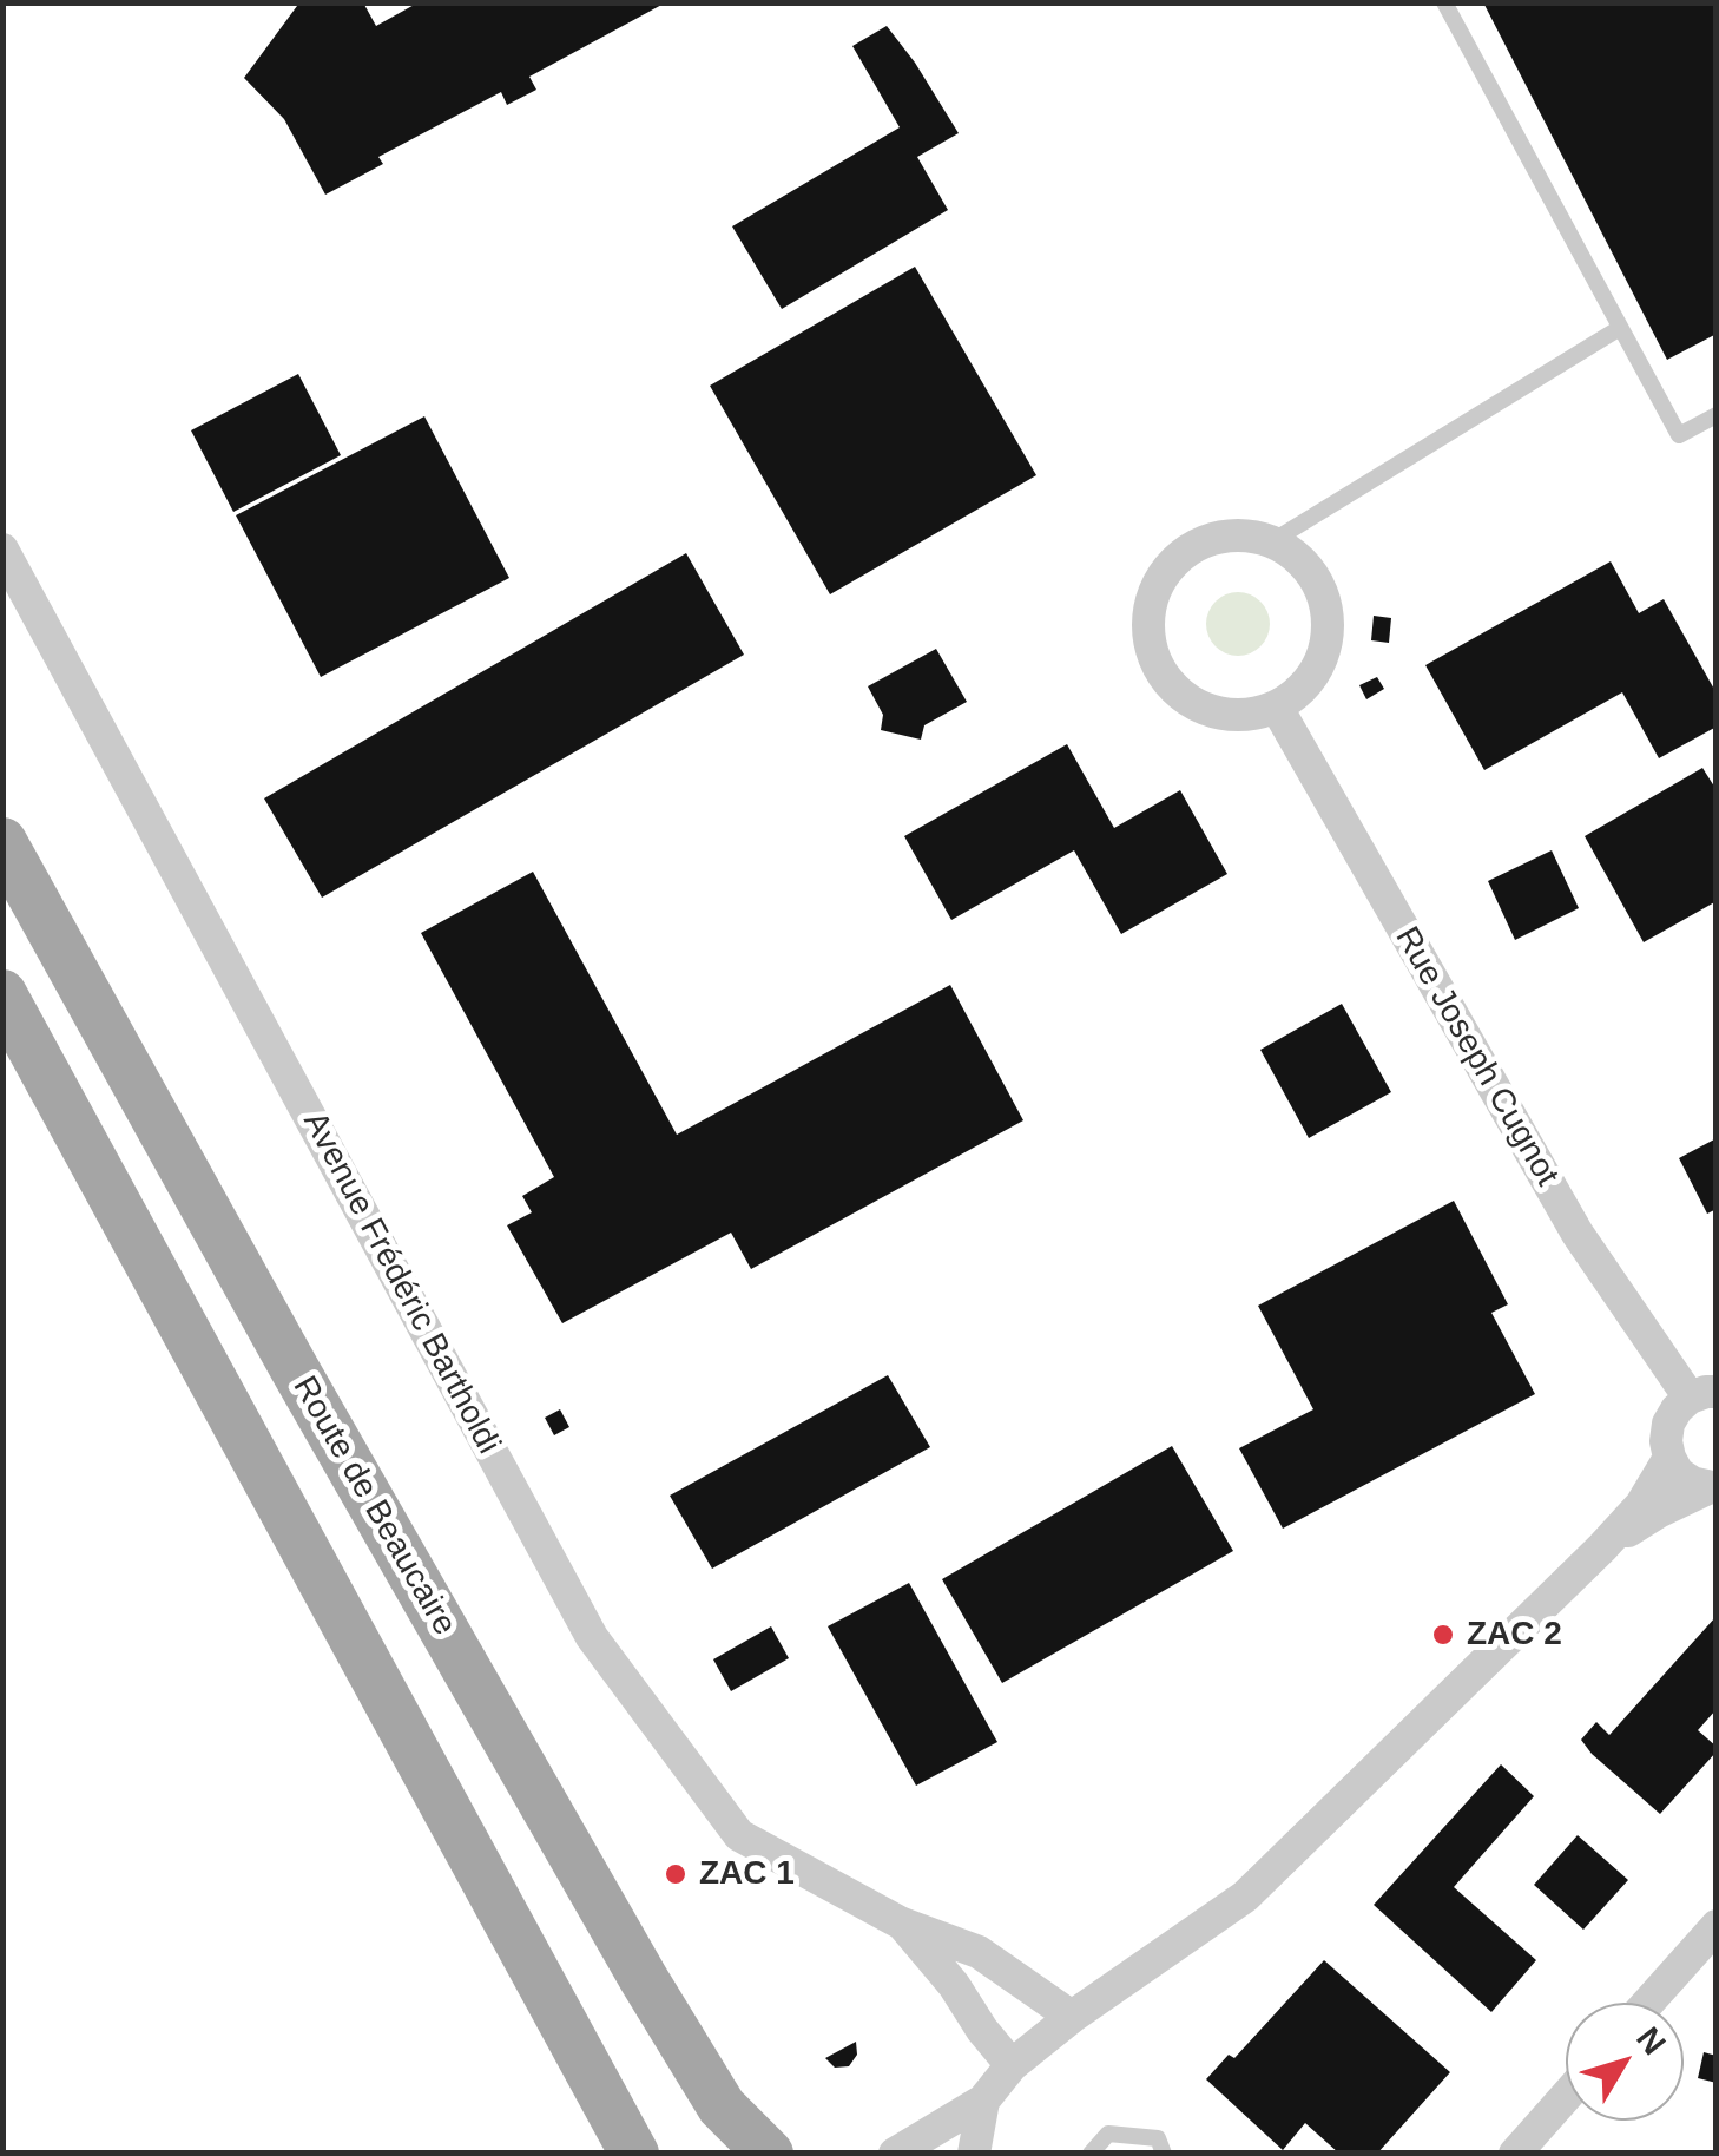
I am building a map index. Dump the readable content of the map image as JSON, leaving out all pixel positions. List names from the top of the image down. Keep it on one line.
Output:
{"streets":{"main road":["Route de Beaucaire"],"street":["Rue Joseph Cugnot","Avenue Frédéric Bartholdi"]},"places":["ZAC 2","ZAC 1"],"north":"top right"}
